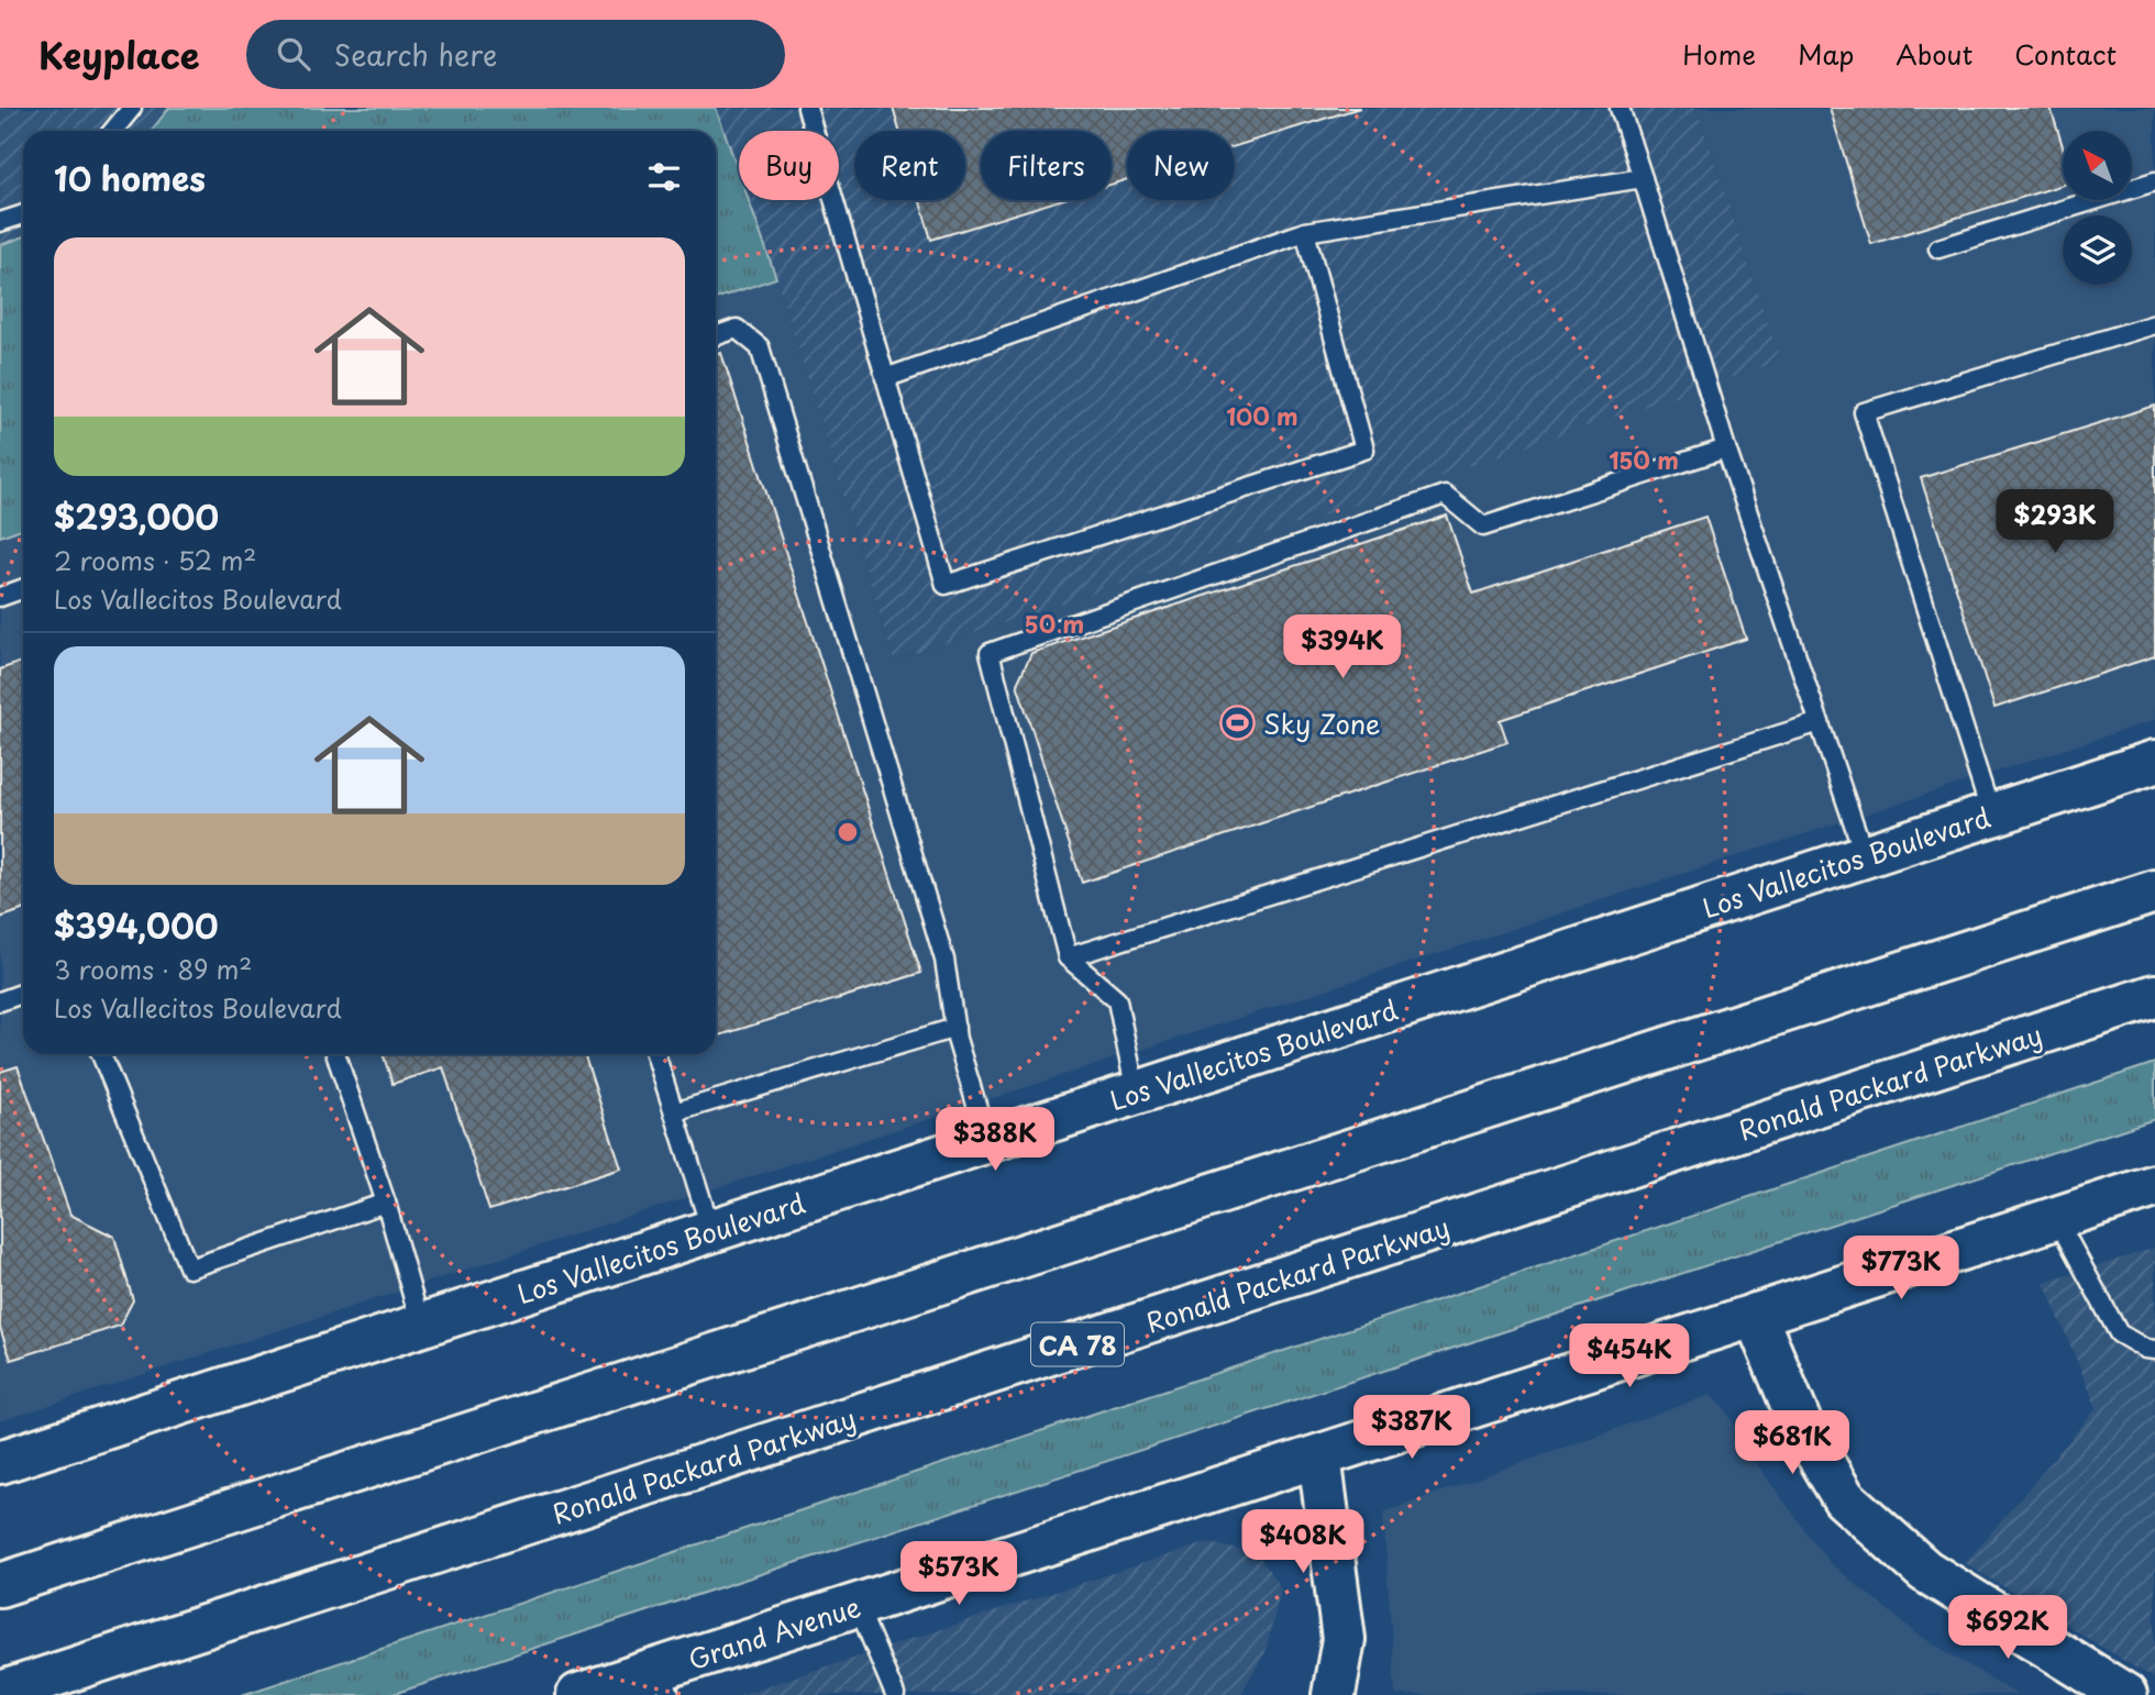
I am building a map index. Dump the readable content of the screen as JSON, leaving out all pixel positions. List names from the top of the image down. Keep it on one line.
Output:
{"streets":{"main road":["Los Vallecitos Boulevard","Ronald Packard Parkway","CA 78","Grand Avenue"]},"places":{"sports":["Sky Zone"]},"north":"top left","page":{"header":"Keyplace","search":"Search here","nav":["Home","Map","About","Contact"],"chip":["Buy","Rent","Filters","New"],"heading":"10 homes","list":[{"name":"$293,000","note":"2 rooms · 52 m² · Los Vallecitos Boulevard"},{"name":"$394,000","note":"3 rooms · 89 m² · Los Vallecitos Boulevard"}],"price":["$293K","$394K","$388K","$773K","$454K","$387K","$681K","$408K","$573K","$692K"]},"rings":["100 m","150 m","50 m"]}
